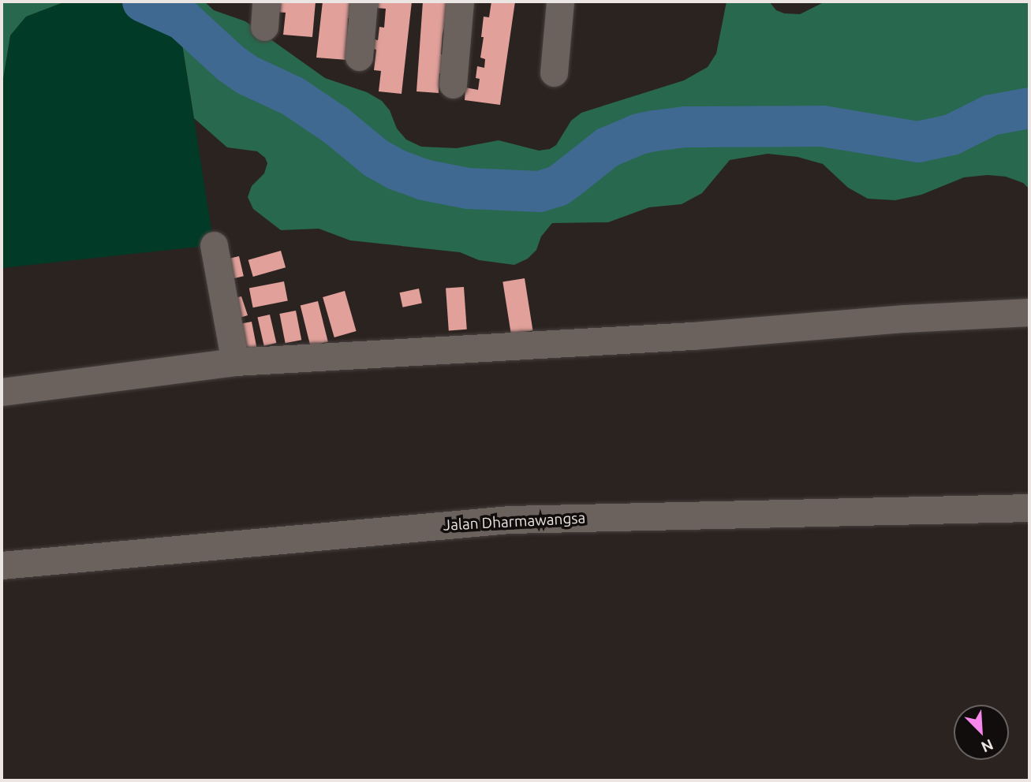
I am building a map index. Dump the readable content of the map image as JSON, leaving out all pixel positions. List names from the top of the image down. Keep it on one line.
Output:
{"streets":{"street":["Jalan Dharmawangsa"]},"north":"bottom right"}
